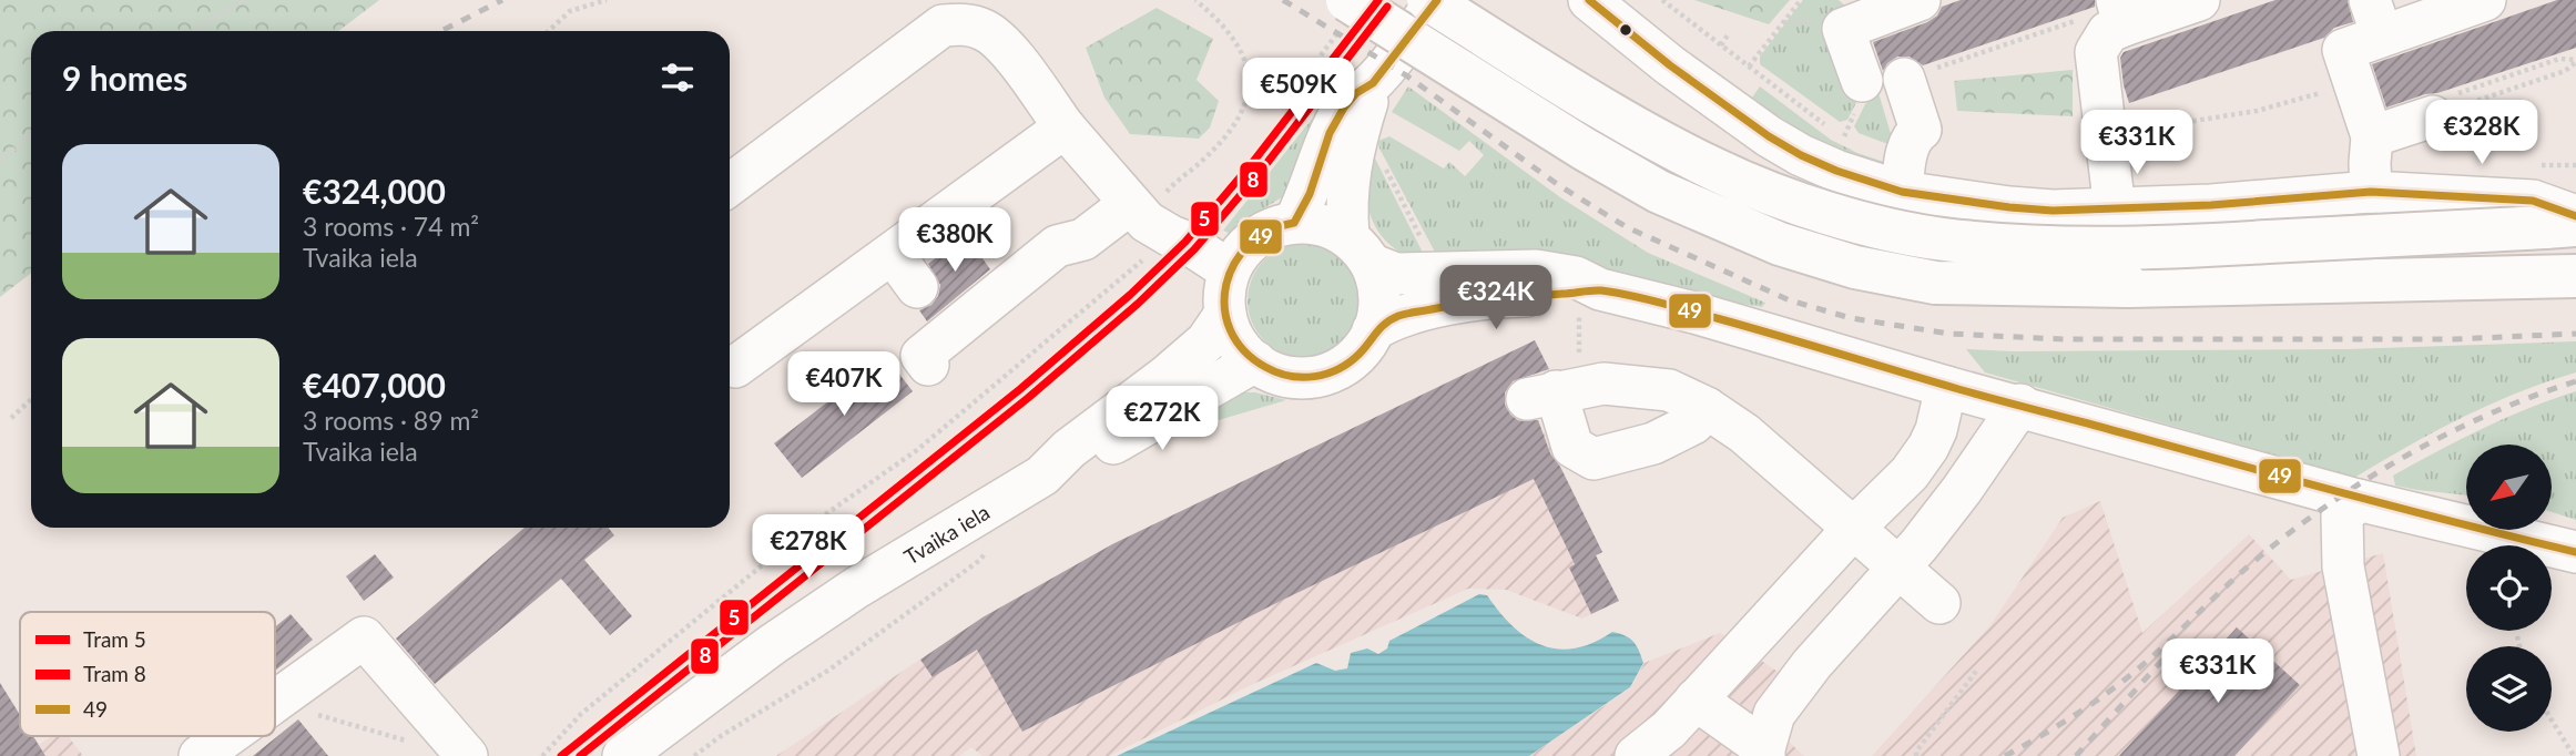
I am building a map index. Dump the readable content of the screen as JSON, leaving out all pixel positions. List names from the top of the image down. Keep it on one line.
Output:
{"streets":{"street":["Tvaika iela"]},"lines":["tram line 5","transit line 49","tram line 8"],"legend":["Tram 5","Tram 8","49"],"north":"bottom left","page":{"heading":"9 homes","price":["€509K","€328K","€331K","€380K","€324K","€407K","€272K","€278K","€331K"],"list":[{"name":"€324,000","note":"3 rooms · 74 m² · Tvaika iela"},{"name":"€407,000","note":"3 rooms · 89 m² · Tvaika iela"}]}}
